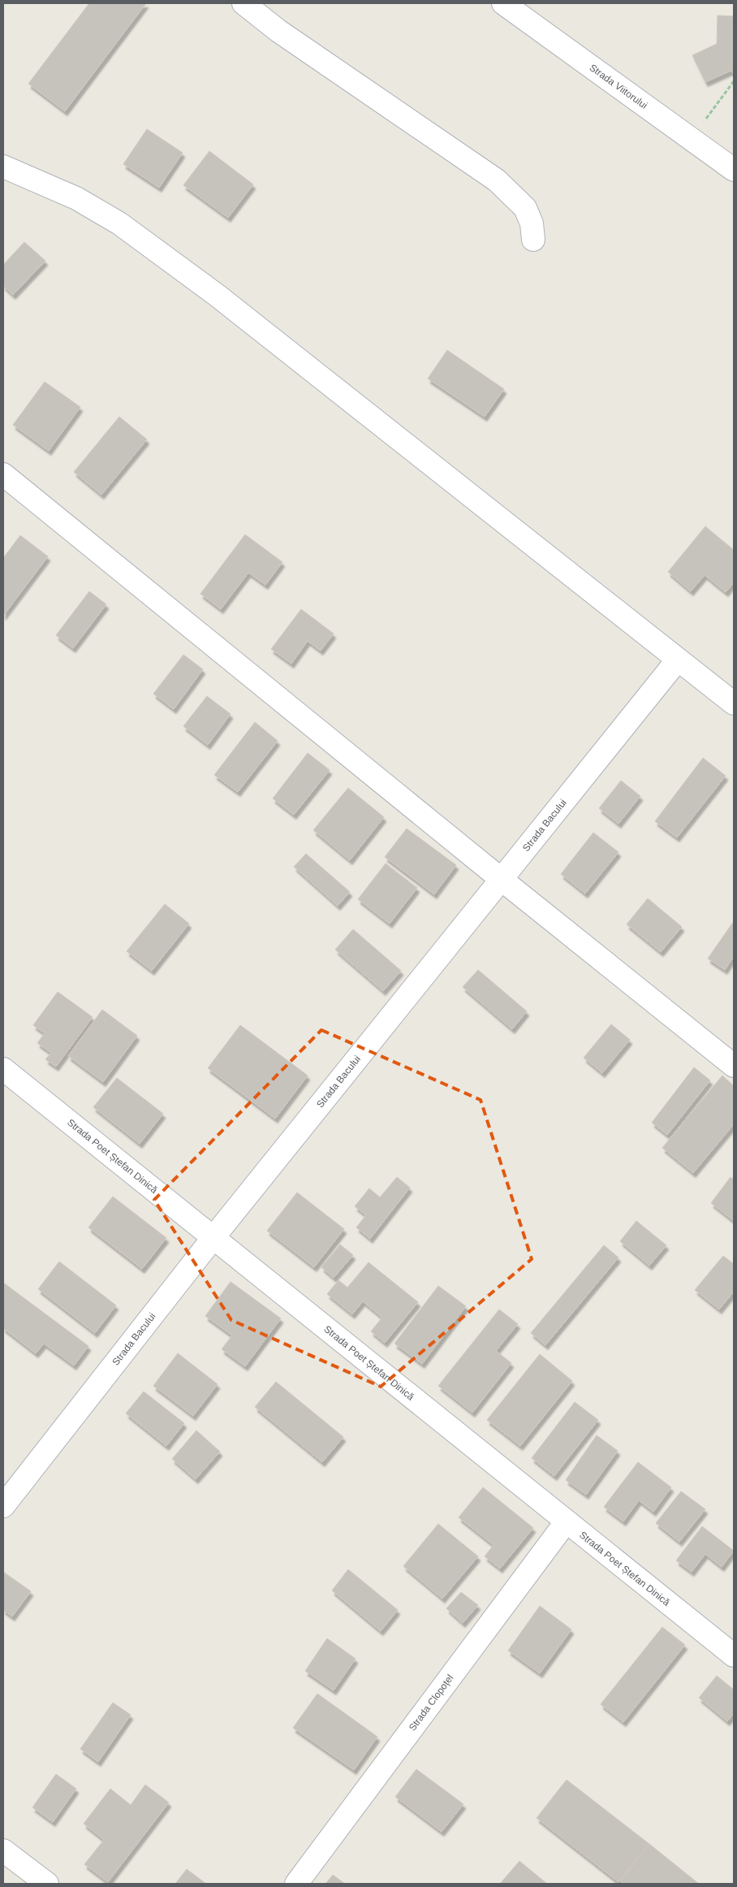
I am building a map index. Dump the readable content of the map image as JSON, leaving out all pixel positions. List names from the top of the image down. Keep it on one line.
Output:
{"streets":{"street":["Strada Viitorului","Strada Bacului","Strada Poet Ștefan Dinică","Strada Clopoțel"]},"crossings":[["Strada Bacului","Strada Poet Ștefan Dinică"],["Strada Poet Ștefan Dinică","Strada Clopoțel"]]}
